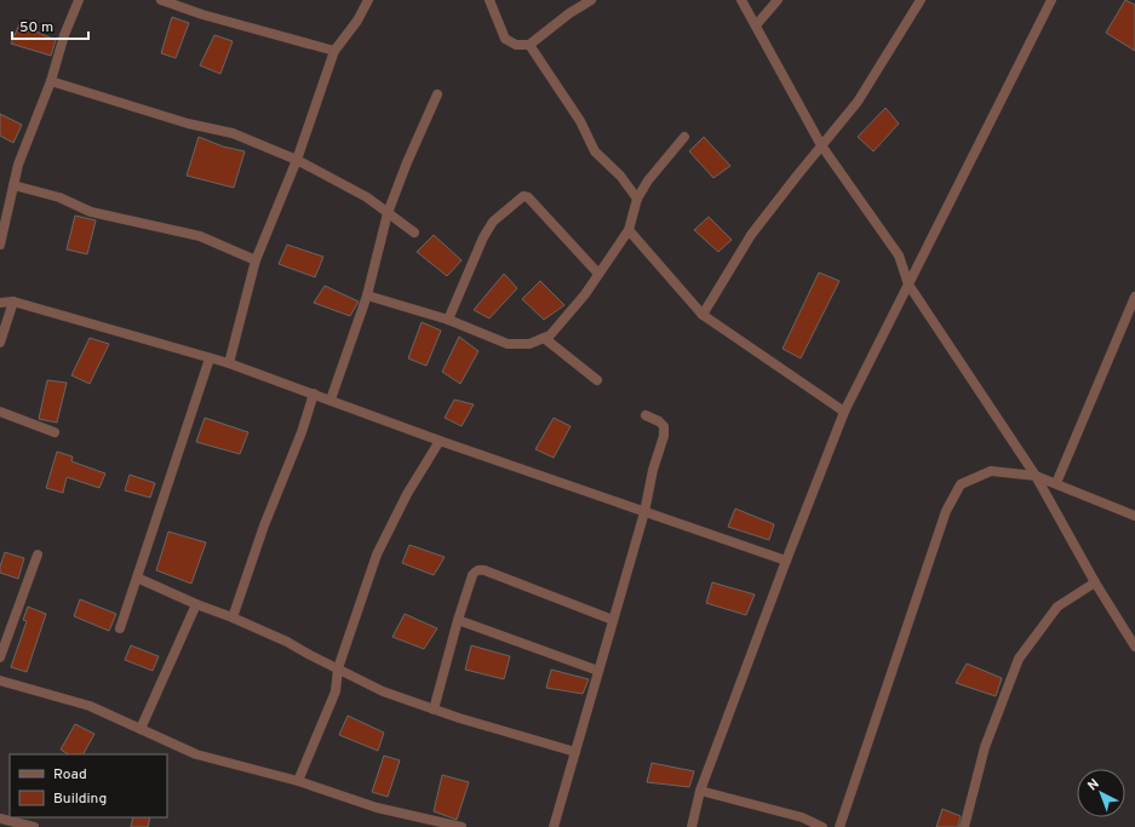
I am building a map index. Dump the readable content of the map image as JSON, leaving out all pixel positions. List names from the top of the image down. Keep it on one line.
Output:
{"legend":["Road","Building"],"scale_bar":"50 m","north":"top left"}
